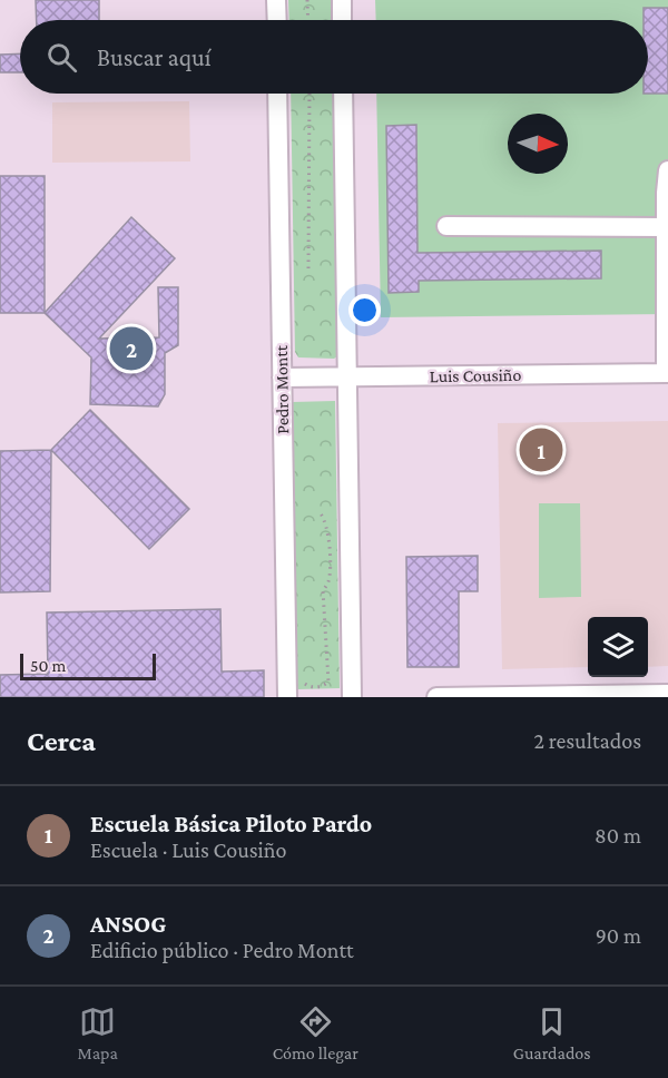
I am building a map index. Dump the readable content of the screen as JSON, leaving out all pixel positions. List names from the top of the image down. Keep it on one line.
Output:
{"streets":{"street":["Luis Cousiño","Pedro Montt"]},"crossings":[["Luis Cousiño","Pedro Montt"]],"scale_bar":"50 m","north":"right","page":{"search":"Buscar aquí","pins":["2","1"],"scale":"50 m","heading":["Cerca","2 resultados"],"list":[{"mark":"1","name":"Escuela Básica Piloto Pardo","note":"Escuela · Luis Cousiño","value":"80 m"},{"mark":"2","name":"ANSOG","note":"Edificio público · Pedro Montt","value":"90 m"}],"nav":["Mapa","Cómo llegar","Guardados"]}}
